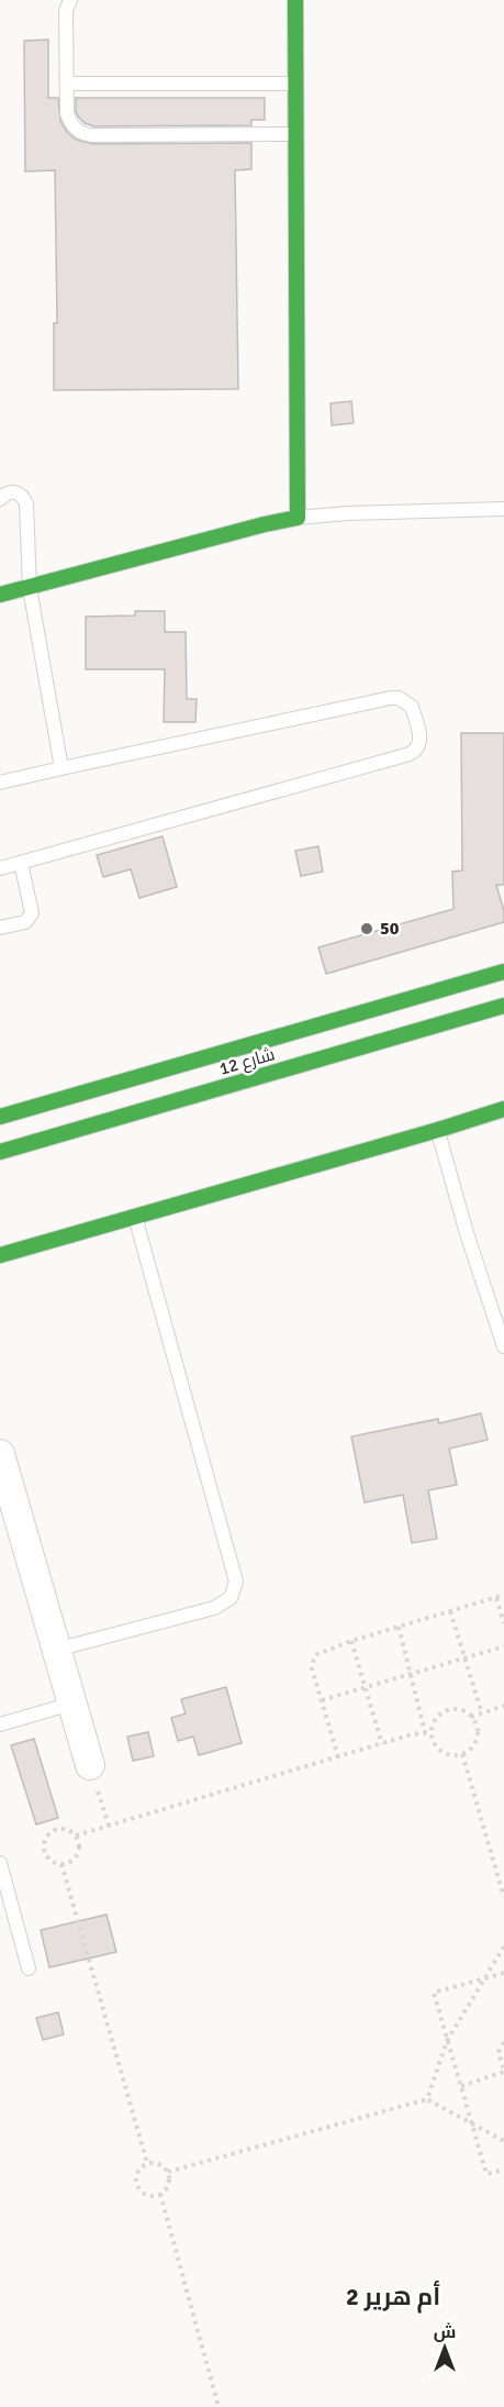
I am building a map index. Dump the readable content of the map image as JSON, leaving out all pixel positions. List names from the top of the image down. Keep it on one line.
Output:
{"streets":{"street":["شارع 12"]},"districts":["أم هرير 2"],"places":["50"],"north":"top"}
